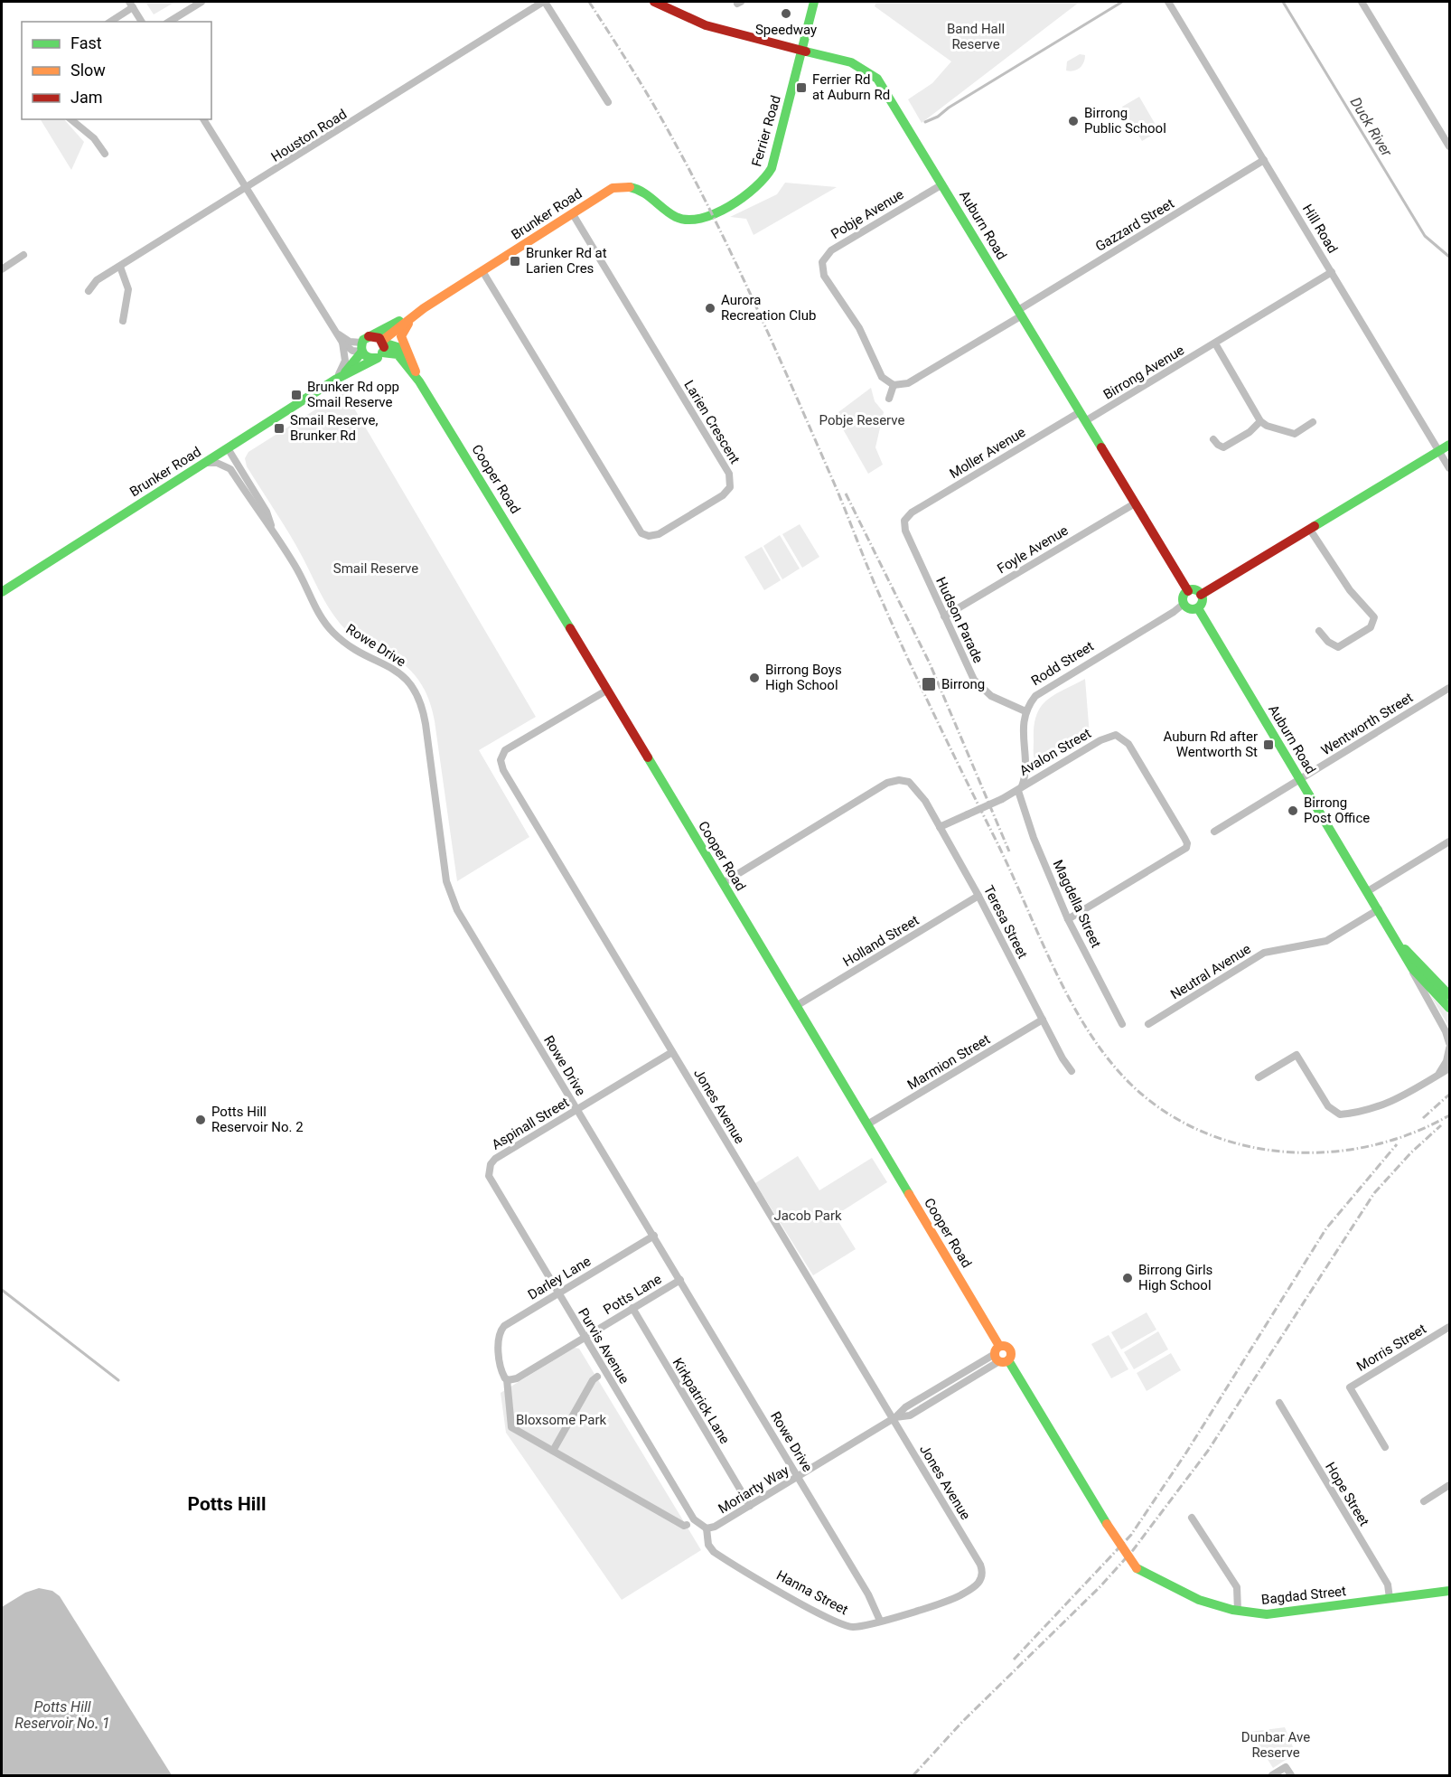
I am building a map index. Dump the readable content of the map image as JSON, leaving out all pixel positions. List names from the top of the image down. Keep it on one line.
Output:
{"streets":{"main road":["Ferrier Road","Brunker Road","Auburn Road","Cooper Road","Bagdad Street"],"street":["Houston Road","Pobje Avenue","Gazzard Street","Hill Road","Birrong Avenue","Larien Crescent","Moller Avenue","Foyle Avenue","Hudson Parade","Rowe Drive","Rodd Street","Wentworth Street","Avalon Street","Magdella Street","Teresa Street","Holland Street","Neutral Avenue","Marmion Street","Jones Avenue","Aspinall Street","Darley Lane","Potts Lane","Purvis Avenue","Morris Street","Kirkpatrick Lane","Moriarty Way","Hope Street","Hanna Street"]},"crossings":[["Ferrier Road","Brunker Road"],["Ferrier Road","Auburn Road"],["Brunker Road","Larien Crescent"],["Brunker Road","Rowe Drive"],["Pobje Avenue","Auburn Road"],["Auburn Road","Gazzard Street"],["Auburn Road","Birrong Avenue"],["Auburn Road","Moller Avenue"],["Auburn Road","Foyle Avenue"],["Auburn Road","Rodd Street"],["Auburn Road","Wentworth Street"],["Auburn Road","Neutral Avenue"],["Gazzard Street","Hill Road"],["Hill Road","Birrong Avenue"],["Moller Avenue","Hudson Parade"],["Cooper Road","Teresa Street"],["Cooper Road","Holland Street"],["Cooper Road","Marmion Street"],["Cooper Road","Jones Avenue"],["Cooper Road","Moriarty Way"],["Cooper Road","Bagdad Street"],["Foyle Avenue","Hudson Parade"],["Hudson Parade","Rodd Street"],["Rowe Drive","Aspinall Street"],["Rowe Drive","Darley Lane"],["Rowe Drive","Potts Lane"],["Rowe Drive","Moriarty Way"],["Rowe Drive","Hanna Street"],["Avalon Street","Magdella Street"],["Avalon Street","Teresa Street"],["Teresa Street","Holland Street"],["Teresa Street","Marmion Street"],["Jones Avenue","Aspinall Street"],["Jones Avenue","Moriarty Way"],["Jones Avenue","Hanna Street"],["Aspinall Street","Purvis Avenue"],["Darley Lane","Potts Lane"],["Darley Lane","Purvis Avenue"],["Potts Lane","Purvis Avenue"],["Potts Lane","Kirkpatrick Lane"],["Purvis Avenue","Moriarty Way"],["Purvis Avenue","Hanna Street"],["Kirkpatrick Lane","Moriarty Way"],["Moriarty Way","Hanna Street"],["Hope Street","Bagdad Street"]],"districts":["Potts Hill"],"water":["Duck River","Potts Hill Reservoir No. 1"],"parks":["Band Hall Reserve","Pobje Reserve","Smail Reserve","Jacob Park","Bloxsome Park","Dunbar Ave Reserve"],"places":{"other":["Speedway","Birrong Public School","Aurora Recreation Club","Birrong Boys High School","Birrong Post Office","Potts Hill Reservoir No. 2","Birrong Girls High School"],"transit":["Ferrier Rd at Auburn Rd","Brunker Rd at Larien Cres","Brunker Rd opp Smail Reserve","Smail Reserve, Brunker Rd","Birrong","Auburn Rd after Wentworth St"]},"legend":["Fast","Slow","Jam"]}
